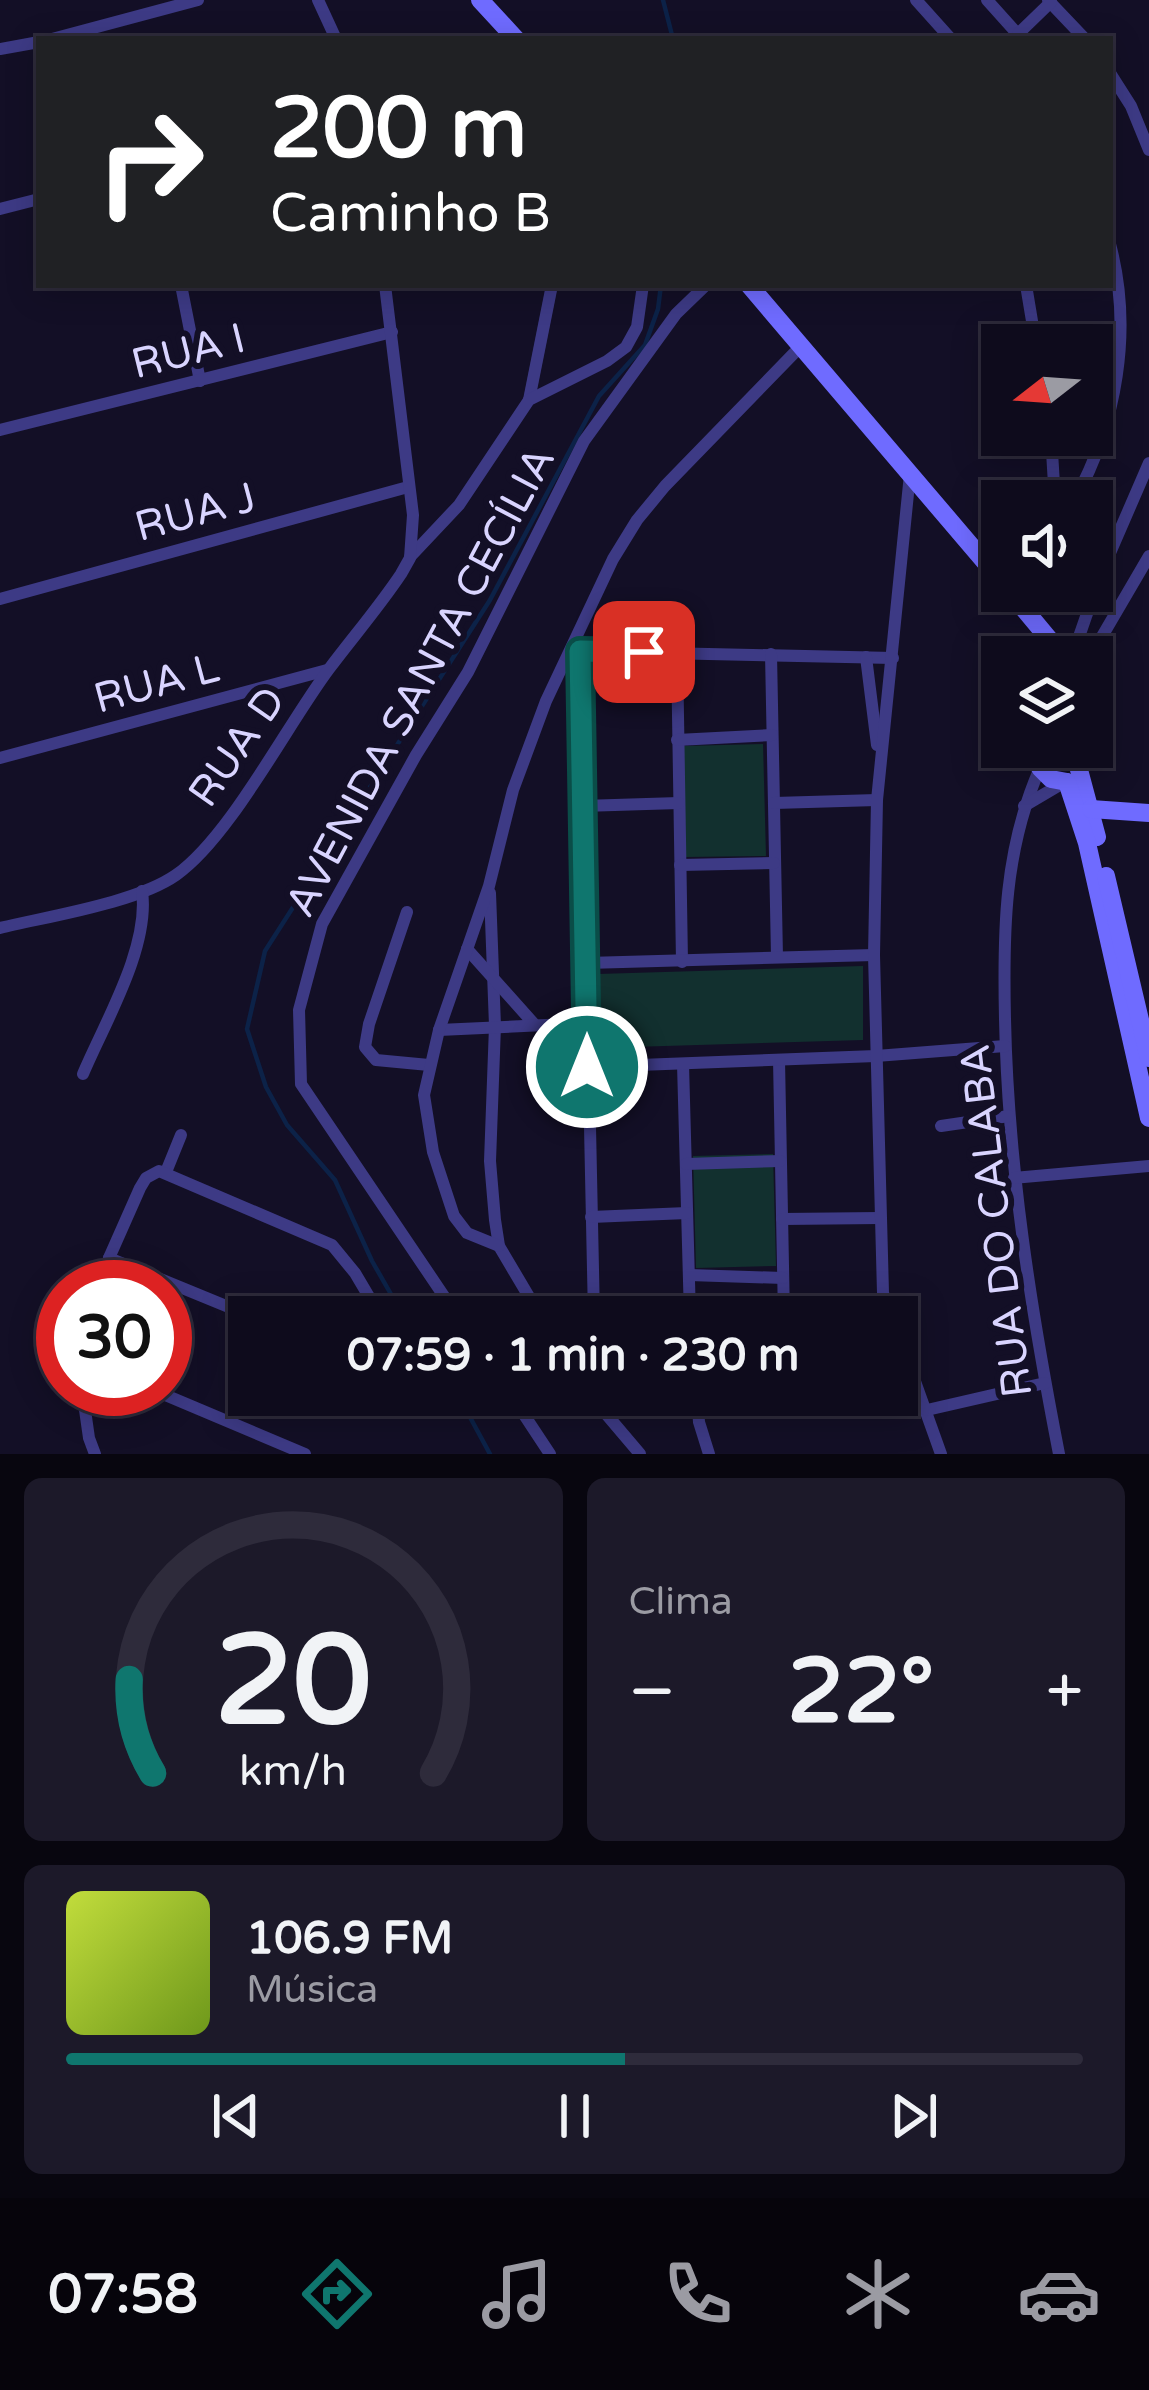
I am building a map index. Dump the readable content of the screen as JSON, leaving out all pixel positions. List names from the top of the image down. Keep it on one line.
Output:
{"streets":{"street":["RUA I","RUA J","AVENIDA SANTA CECÍLIA","RUA L","RUA D","RUA DO CALABA"]},"crossings":[["RUA L","RUA D"]],"north":"left","page":{"turn":["200 m","Caminho B"],"limit":"30","trip":"07:59 · 1 min · 230 m","tile":"Clima","heat":["−","22°","+"],"song":["106.9 FM","Música"],"tabs":"07:58","gauge":["20","km/h"]}}
